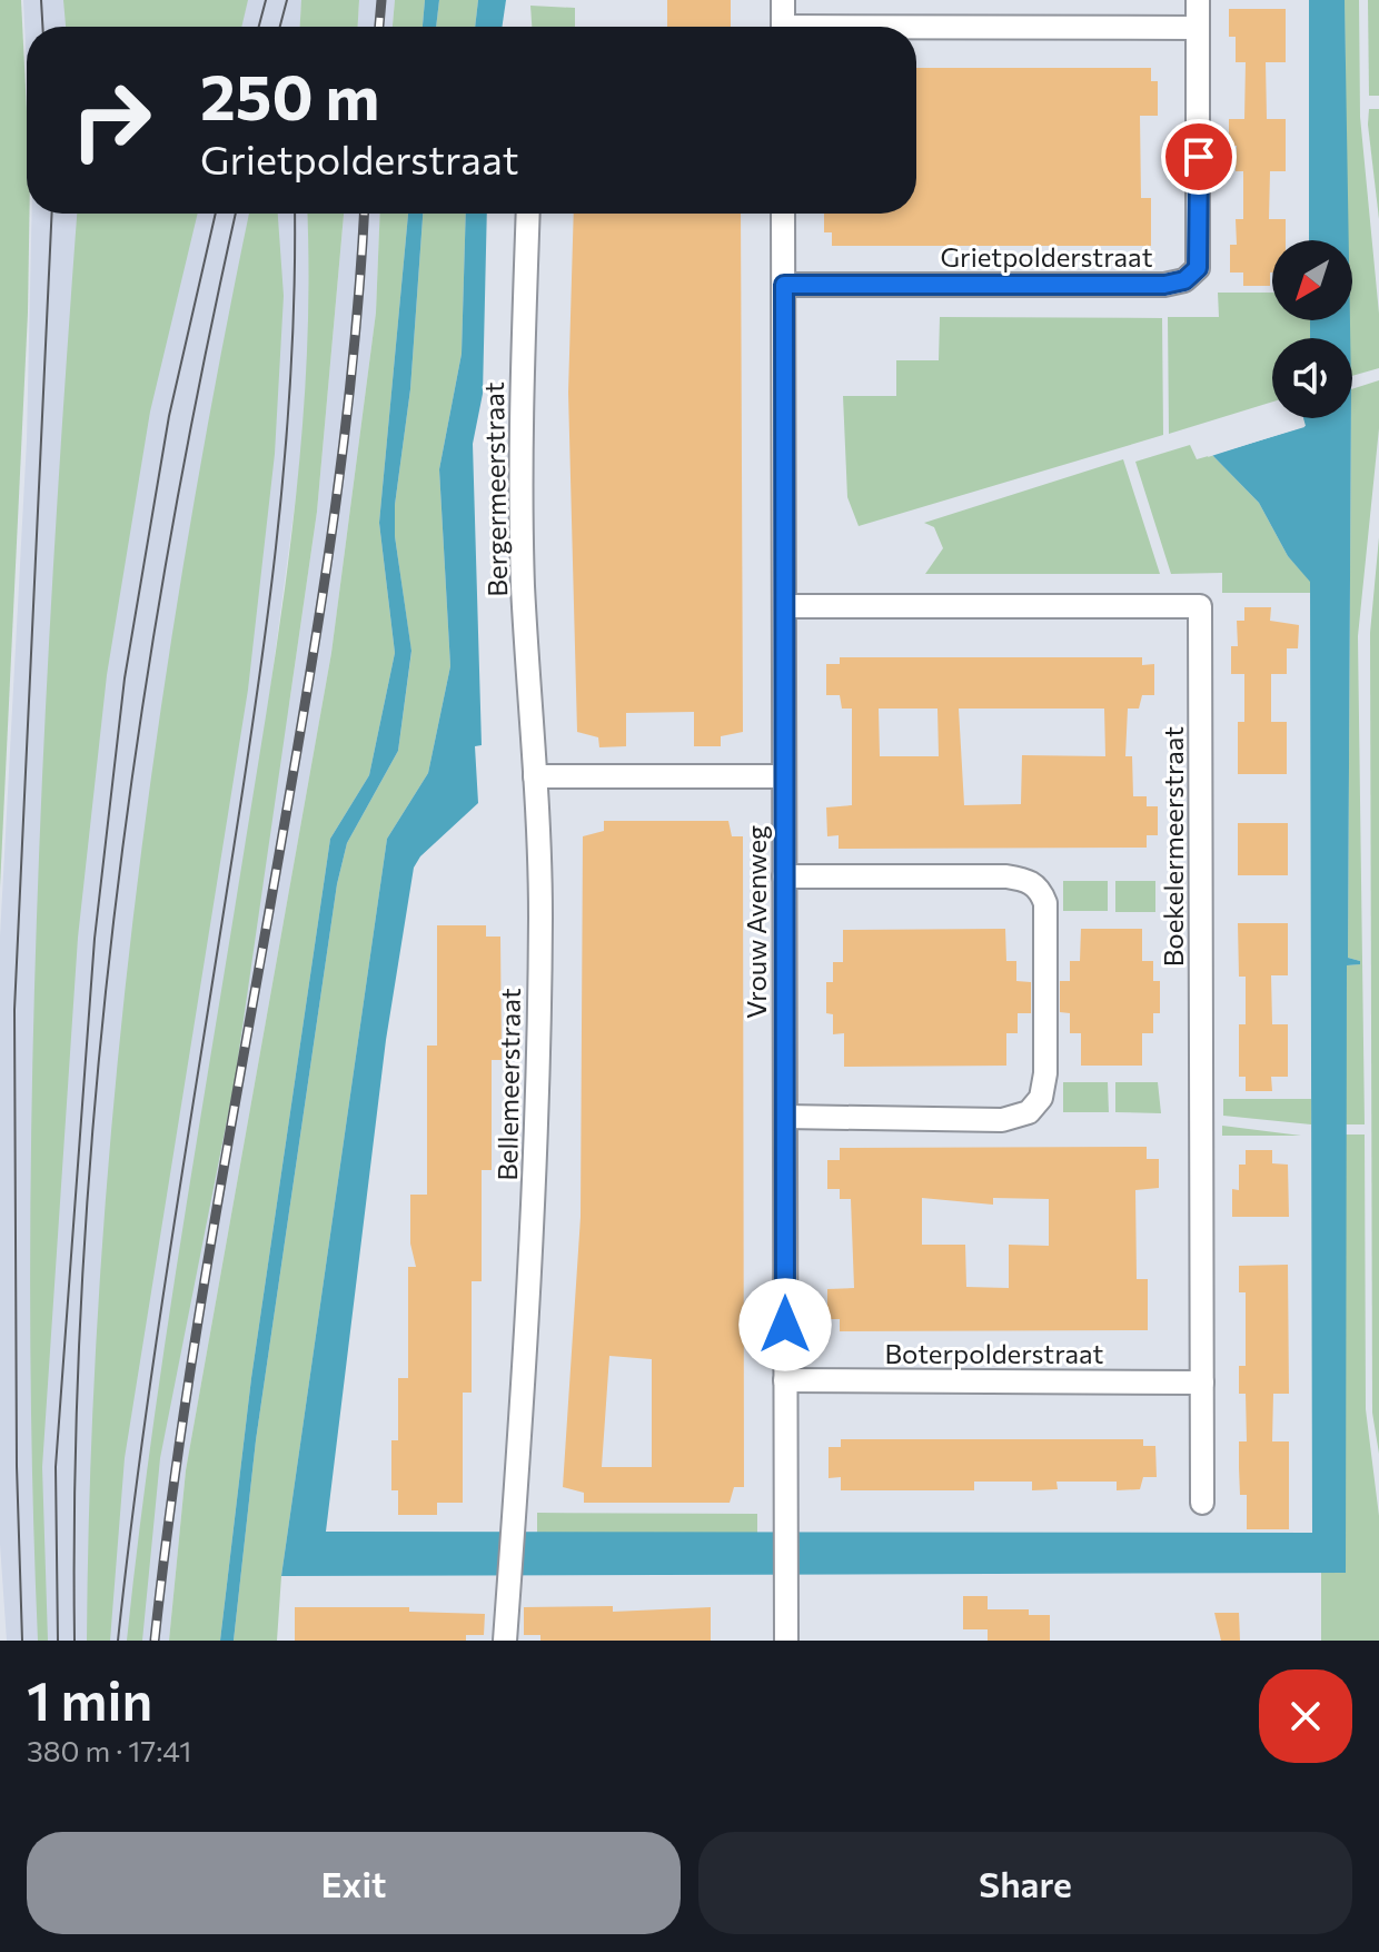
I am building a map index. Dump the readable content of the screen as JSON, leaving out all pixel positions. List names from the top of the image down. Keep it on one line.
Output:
{"streets":{"street":["Grietpolderstraat","Bergermeerstraat","Boekelermeerstraat","Vrouw Avenweg","Bellemeerstraat","Boterpolderstraat"]},"crossings":[["Grietpolderstraat","Vrouw Avenweg"],["Bergermeerstraat","Bellemeerstraat"],["Boekelermeerstraat","Vrouw Avenweg"],["Boekelermeerstraat","Boterpolderstraat"],["Vrouw Avenweg","Boterpolderstraat"]],"north":"bottom left","page":{"turn":["250 m","Grietpolderstraat"],"heading":["1 min","380 m · 17:41"],"buttons":["Exit","Share"]}}
